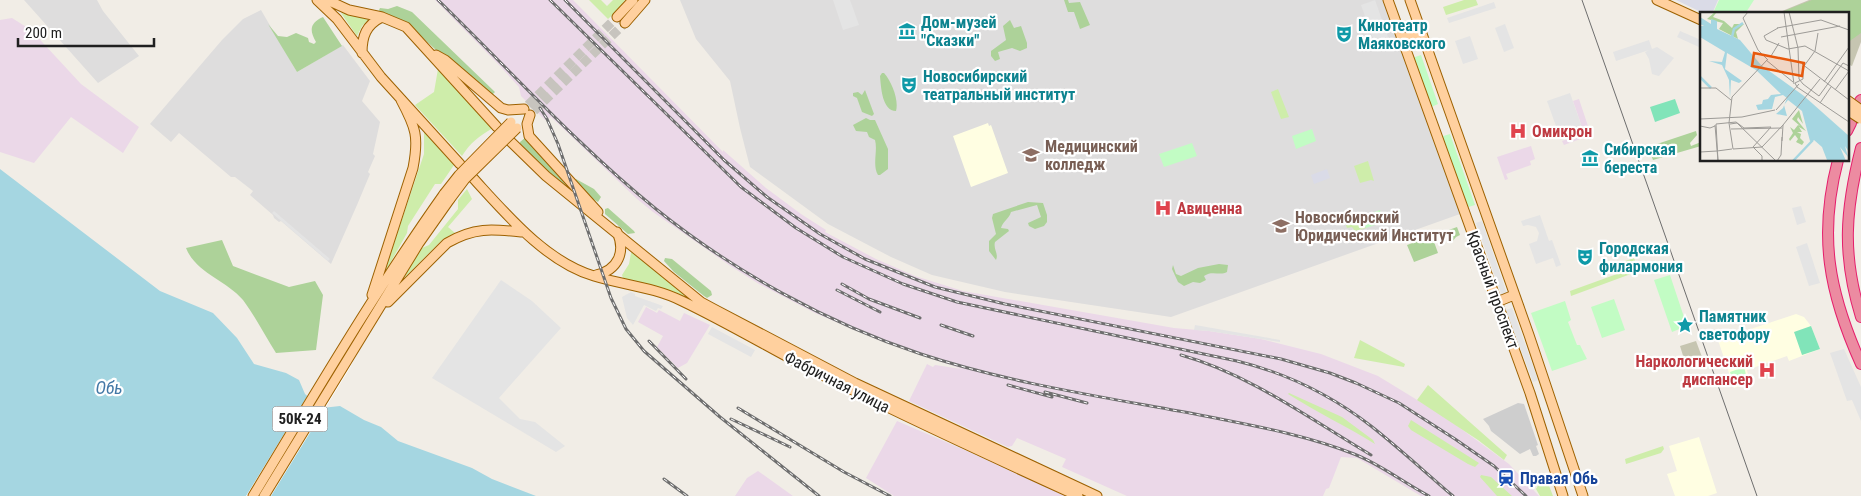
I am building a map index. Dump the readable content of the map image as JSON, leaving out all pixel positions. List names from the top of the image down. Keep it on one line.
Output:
{"streets":{"main road":["Красный проспект","Фабричная улица","50К-24"]},"water":["Обь"],"places":{"museum":["Дом-музей \"Сказки\"","Сибирская береста"],"theatre":["Кинотеатр Маяковского","Новосибирский театральный институт","Городская филармония"],"hospital":["Омикрон","Авиценна","Наркологический диспансер"],"school or university":["Медицинский колледж","Новосибирский Юридический Институт"],"place":["Памятник светофору"],"station":["Правая Обь"]},"scale_bar":"200 m"}
